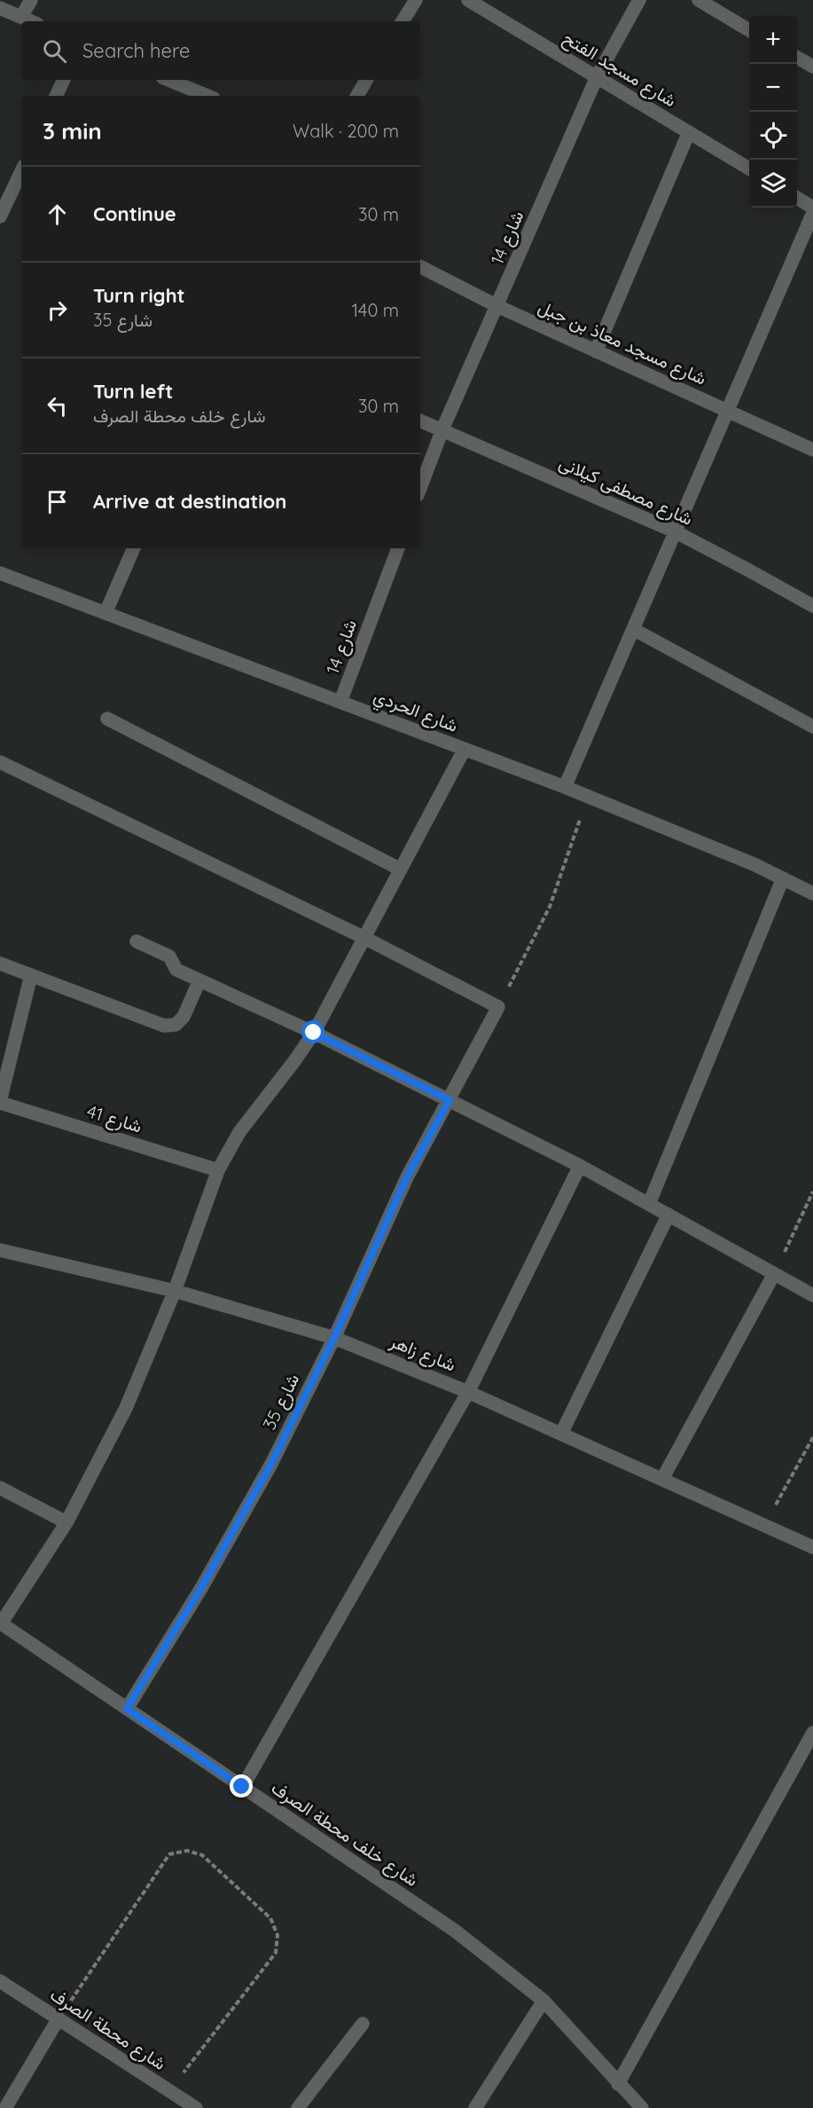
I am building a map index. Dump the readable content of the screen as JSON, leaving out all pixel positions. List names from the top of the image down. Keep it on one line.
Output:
{"streets":{"street":["شارع مسجد الفتح","شارع 14","شارع مسجد معاذ بن جبل","شارع مصطفى كيلانى","شارع الحردي","شارع 41","شارع زاهر","شارع 35","شارع خلف محطة الصرف","شارع محطة الصرف"]},"crossings":[["شارع مسجد الفتح","شارع 14"],["شارع 14","شارع مسجد معاذ بن جبل"],["شارع 14","شارع مصطفى كيلانى"],["شارع 14","شارع الحردي"],["شارع زاهر","شارع 35"],["شارع 35","شارع خلف محطة الصرف"]],"page":{"map_buttons":["+","−"],"search":"Search here","heading":["3 min","Walk · 200 m"],"list":[["Continue","30 m"],["Turn right","شارع 35","140 m"],["Turn left","شارع خلف محطة الصرف","30 m"],"Arrive at destination"]}}
